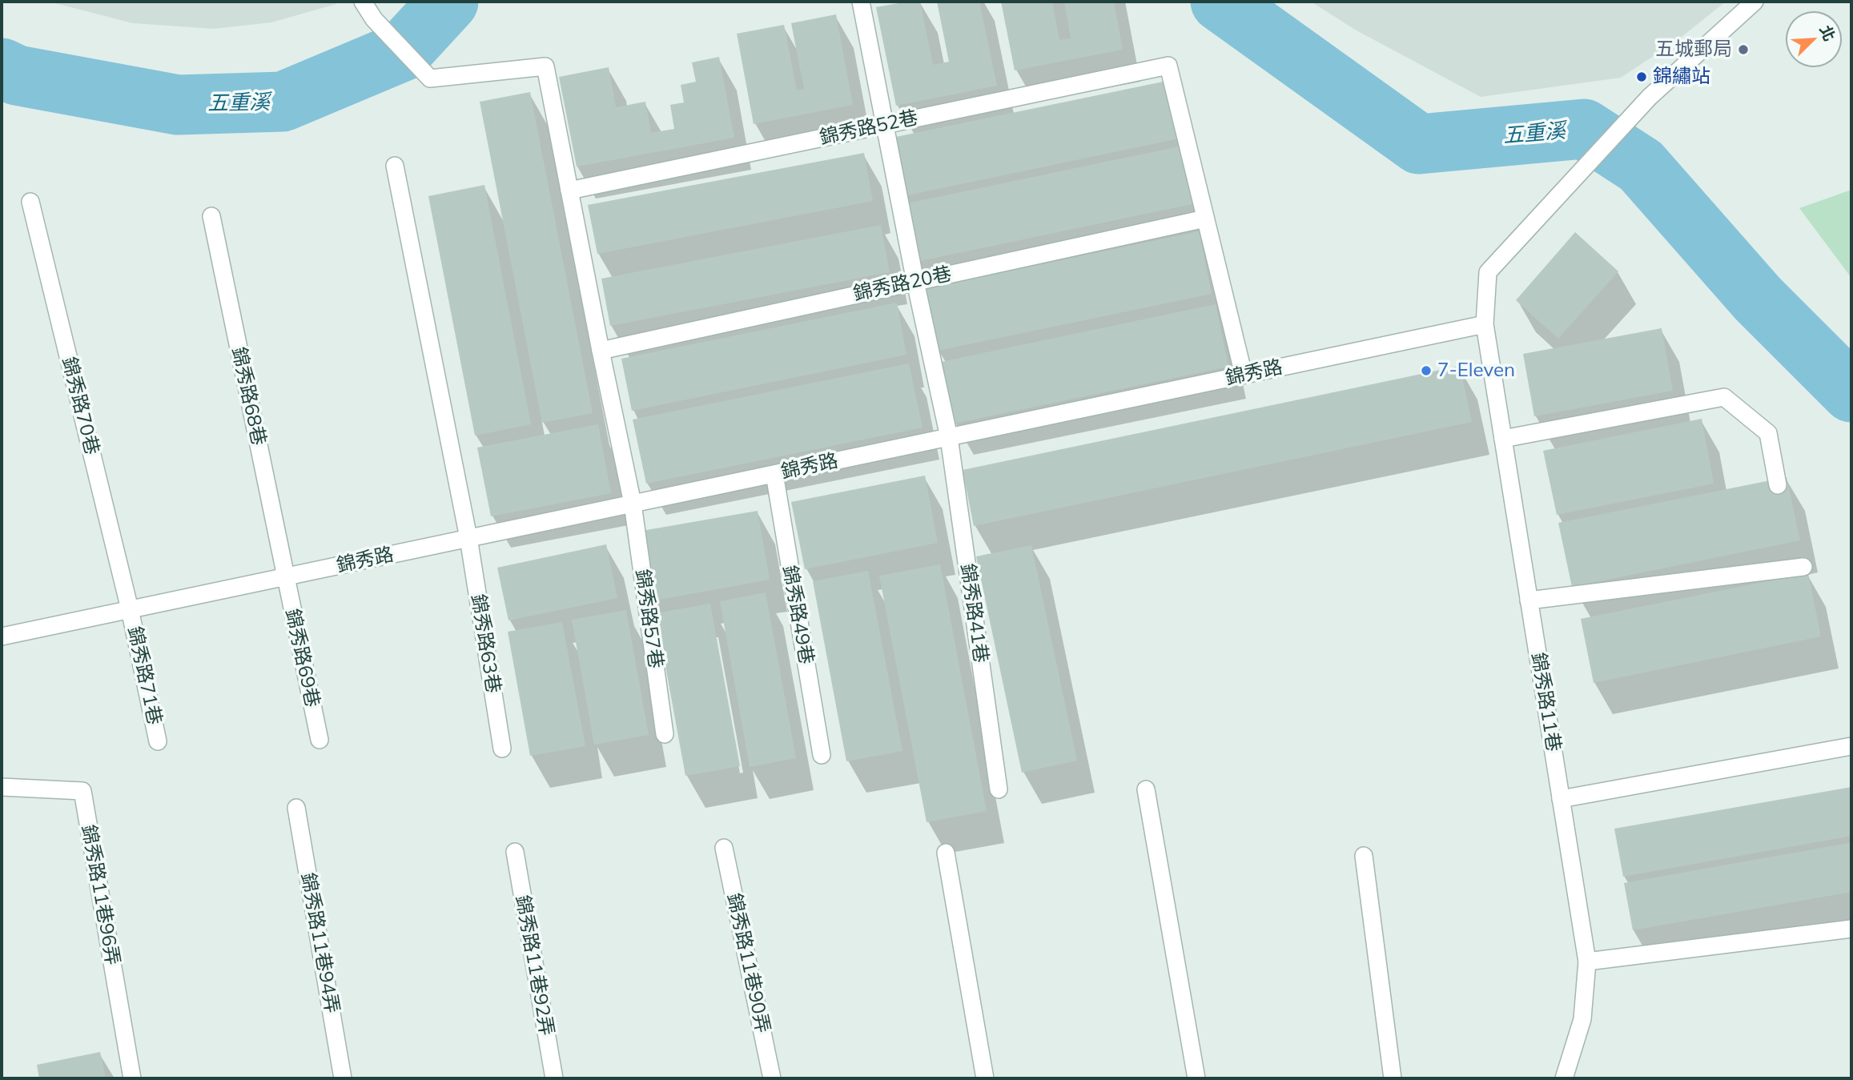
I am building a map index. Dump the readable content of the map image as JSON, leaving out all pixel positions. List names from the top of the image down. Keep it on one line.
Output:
{"streets":{"street":["錦秀路52巷","錦秀路20巷","錦秀路","錦秀路68巷","錦秀路70巷","錦秀路41巷","錦秀路49巷","錦秀路57巷","錦秀路63巷","錦秀路69巷","錦秀路71巷","錦秀路11巷","錦秀路11巷96弄","錦秀路11巷94弄","錦秀路11巷90弄","錦秀路11巷92弄"]},"crossings":[["錦秀路52巷","錦秀路20巷"],["錦秀路52巷","錦秀路41巷"],["錦秀路20巷","錦秀路41巷"],["錦秀路","錦秀路68巷"],["錦秀路","錦秀路70巷"],["錦秀路","錦秀路41巷"],["錦秀路","錦秀路49巷"],["錦秀路","錦秀路57巷"],["錦秀路","錦秀路63巷"],["錦秀路","錦秀路69巷"],["錦秀路","錦秀路71巷"],["錦秀路","錦秀路11巷"],["錦秀路68巷","錦秀路69巷"],["錦秀路70巷","錦秀路71巷"]],"water":["五重溪"],"places":["五城郵局","錦繡站","7-Eleven"],"north":"top right"}
